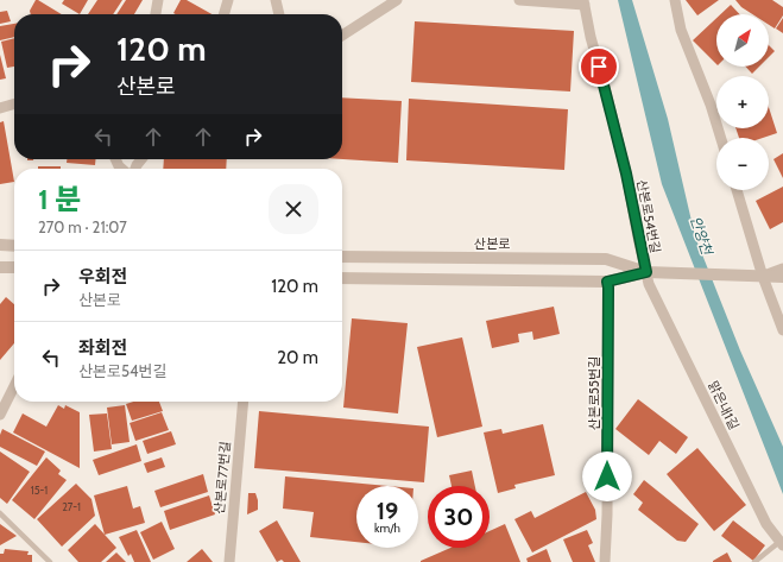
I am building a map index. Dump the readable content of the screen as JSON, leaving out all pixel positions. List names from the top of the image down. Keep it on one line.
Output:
{"streets":{"street":["산본로54번길","산본로","산본로55번길","맑은내1길","산본로77번길"]},"crossings":[["산본로54번길","산본로"],["산본로54번길","맑은내1길"],["산본로","맑은내1길"]],"water":["안양천"],"house_numbers":["15-1","27-1"],"north":"top right","page":{"map_buttons":["+","−"],"turn":["120 m","산본로"],"heading":["1 분","270 m · 21:07"],"list":[{"name":"우회전","note":"산본로","value":"120 m"},{"name":"좌회전","note":"산본로54번길","value":"20 m"}],"speed":"19 km/h","limit":"30"}}
